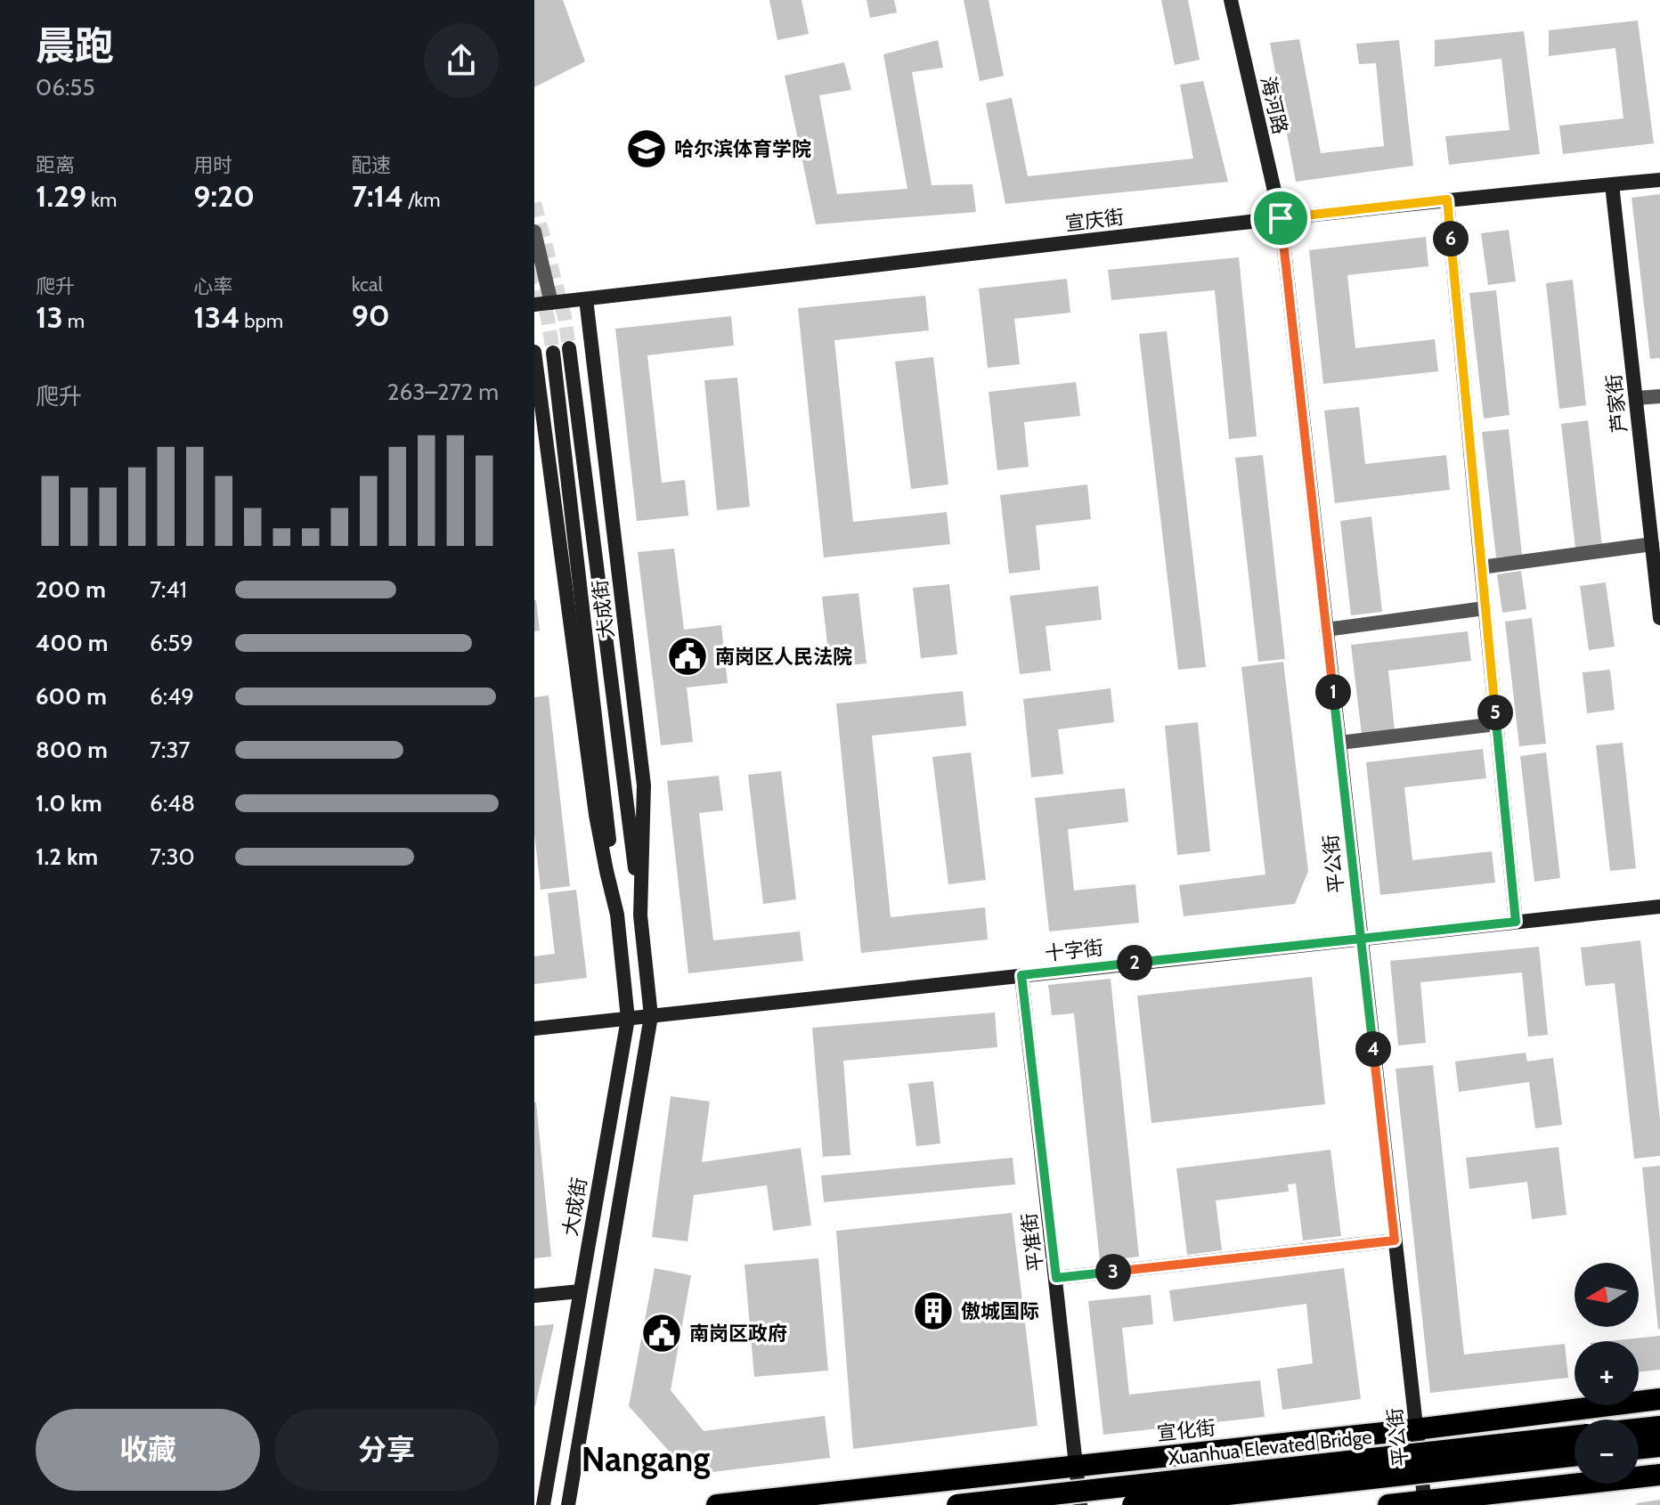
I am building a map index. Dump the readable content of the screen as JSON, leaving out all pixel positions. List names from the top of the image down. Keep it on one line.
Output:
{"streets":{"highway":["宣化街","Xuanhua Elevated Bridge"],"street":["海河路","宣庆街","芦家街","大成街","平公街","十字街","平准街"]},"crossings":[["海河路","宣庆街"],["海河路","平公街"],["宣庆街","芦家街"],["宣庆街","大成街"],["宣庆街","平公街"],["大成街","十字街"],["平公街","十字街"],["平公街","宣化街"],["十字街","平准街"],["平准街","宣化街"]],"districts":["Nangang"],"places":{"school or university":["哈尔滨体育学院"],"public building":["南岗区人民法院","南岗区政府"],"building":["傲城国际"]},"north":"left","page":{"heading":["晨跑","06:55"],"stats":[["距离","1.29 km"],["用时","9:20"],["配速","7:14 /km"],["爬升","13 m"],["心率","134 bpm"],["kcal","90"]],"pins":["6","1","5","2","4","3"],"chart":["爬升","263–272 m"],"list":[{"name":"200 m","note":"7:41"},{"name":"400 m","note":"6:59"},{"name":"600 m","note":"6:49"},{"name":"800 m","note":"7:37"},{"name":"1.0 km","note":"6:48"},{"name":"1.2 km","note":"7:30"}],"map_buttons":["+","−"],"buttons":["收藏","分享"]}}
